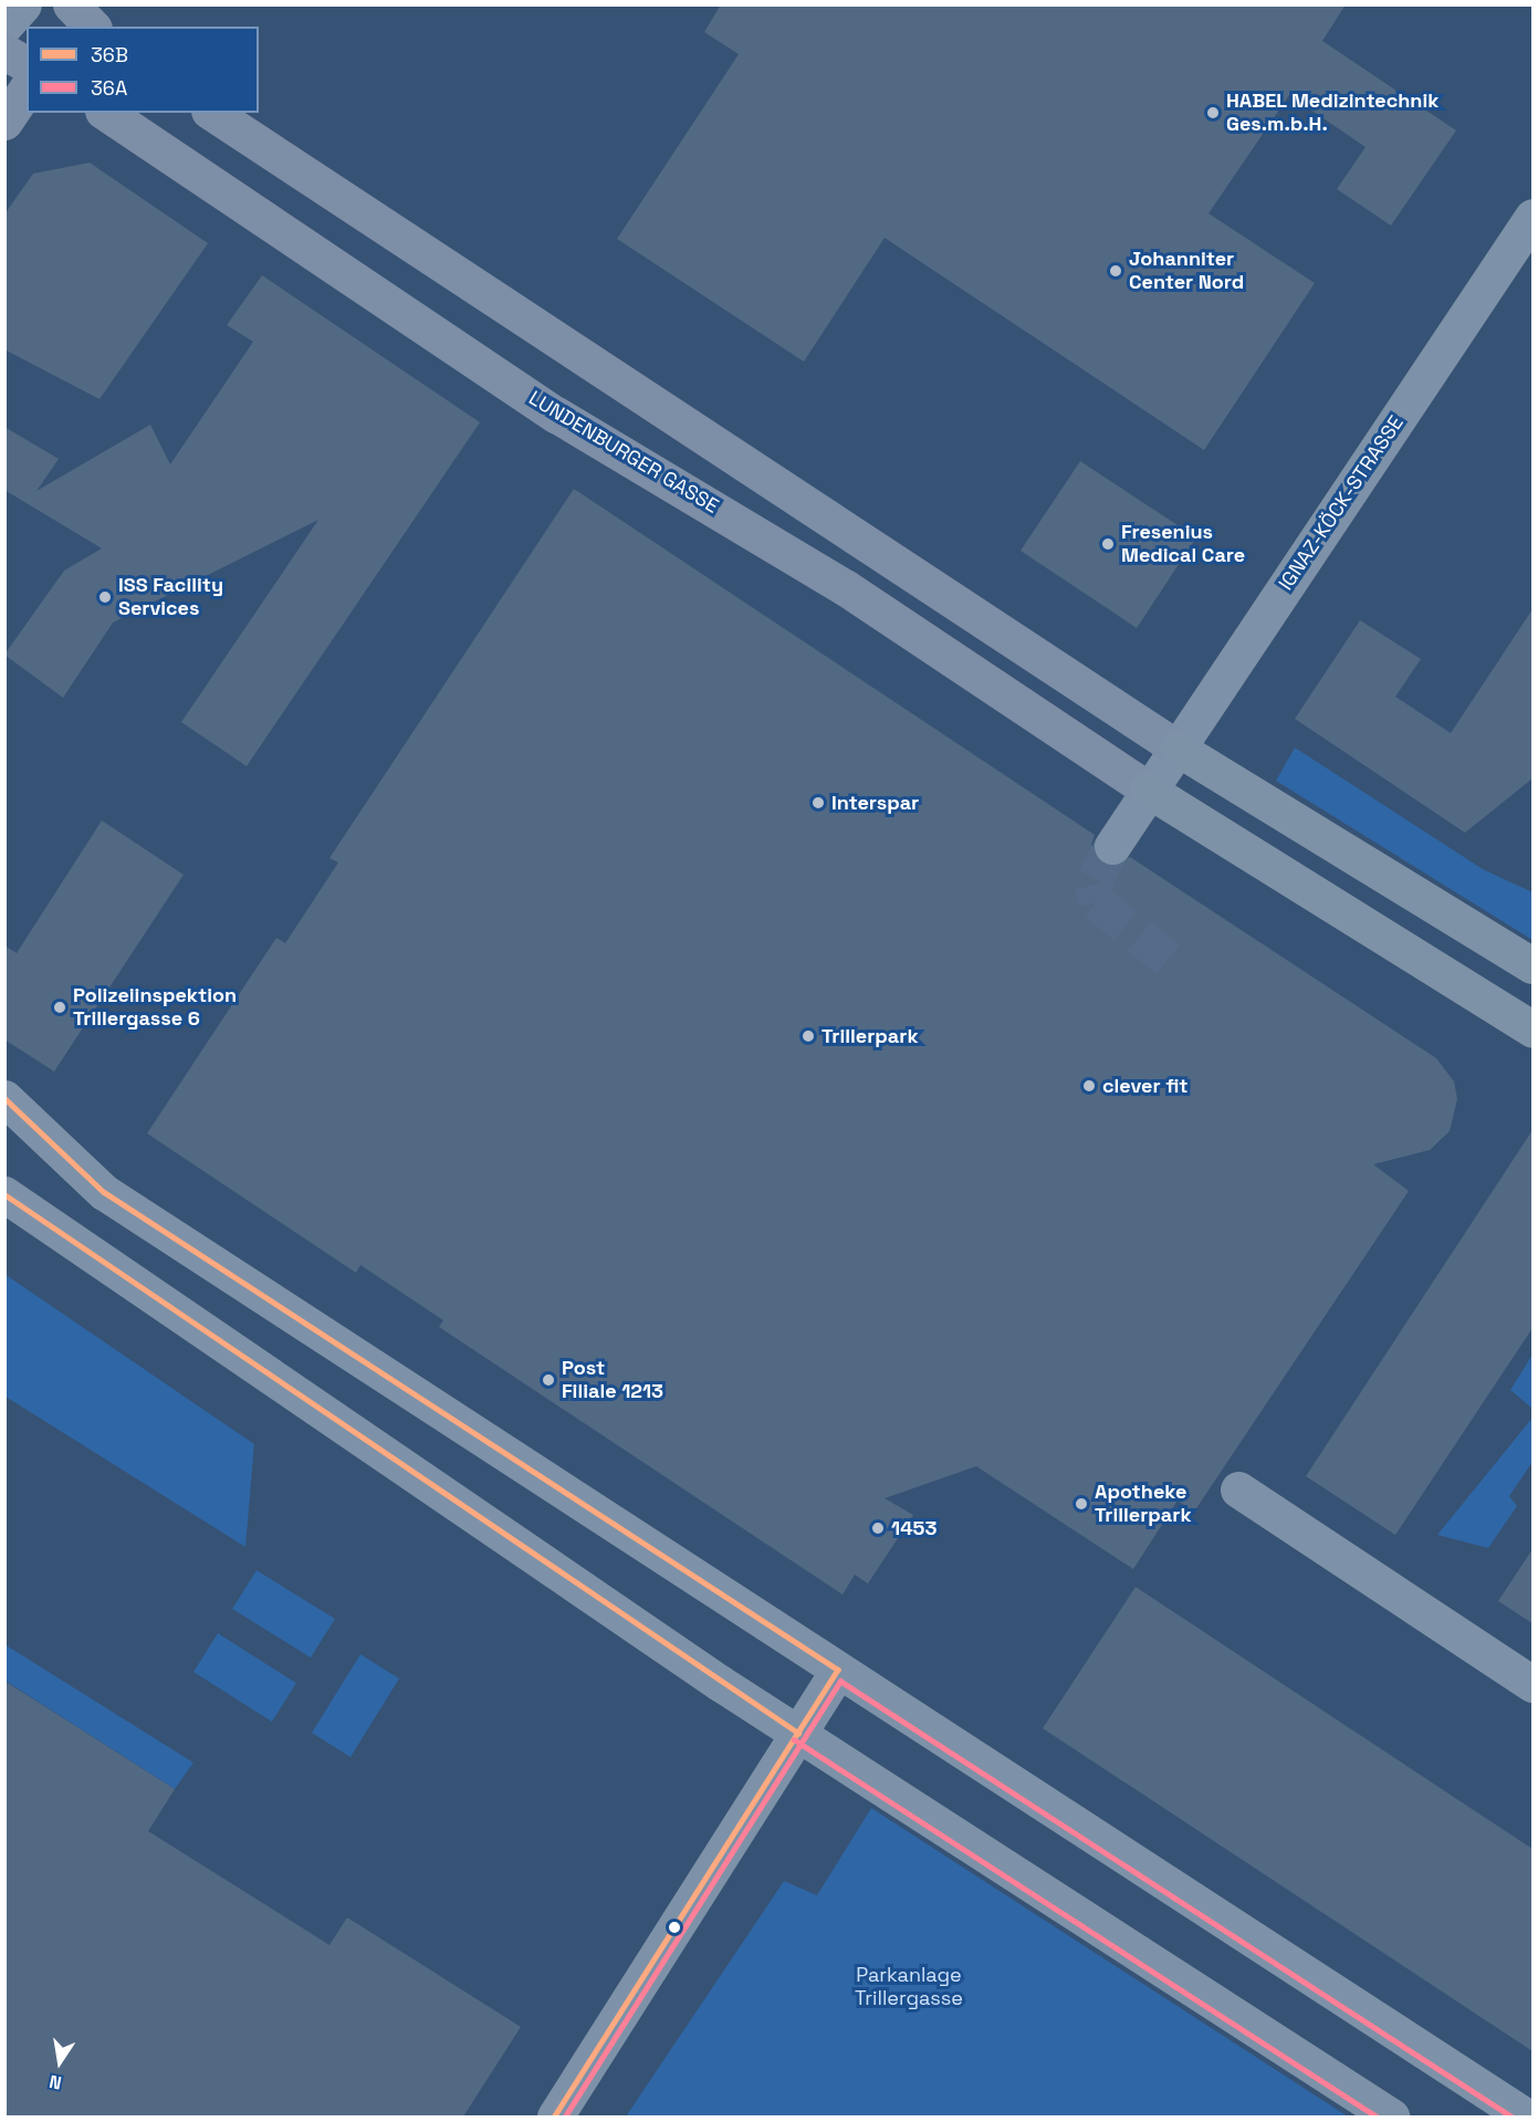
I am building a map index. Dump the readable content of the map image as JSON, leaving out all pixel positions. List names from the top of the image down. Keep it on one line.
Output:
{"streets":{"main road":["LUNDENBURGER GASSE"],"street":["IGNAZ-KÖCK-STRASSE"]},"crossings":[["LUNDENBURGER GASSE","IGNAZ-KÖCK-STRASSE"]],"parks":["Parkanlage Trillergasse"],"places":["HABEL Medizintechnik Ges.m.b.H.","Johanniter Center Nord","Fresenius Medical Care","ISS Facility Services","Interspar","Polizeiinspektion Trillergasse 6","Trillerpark","clever fit","Post Filiale 1213","Apotheke Trillerpark","1453"],"lines":["transit line 36B","transit line 36A"],"legend":["36B","36A"],"north":"bottom"}
